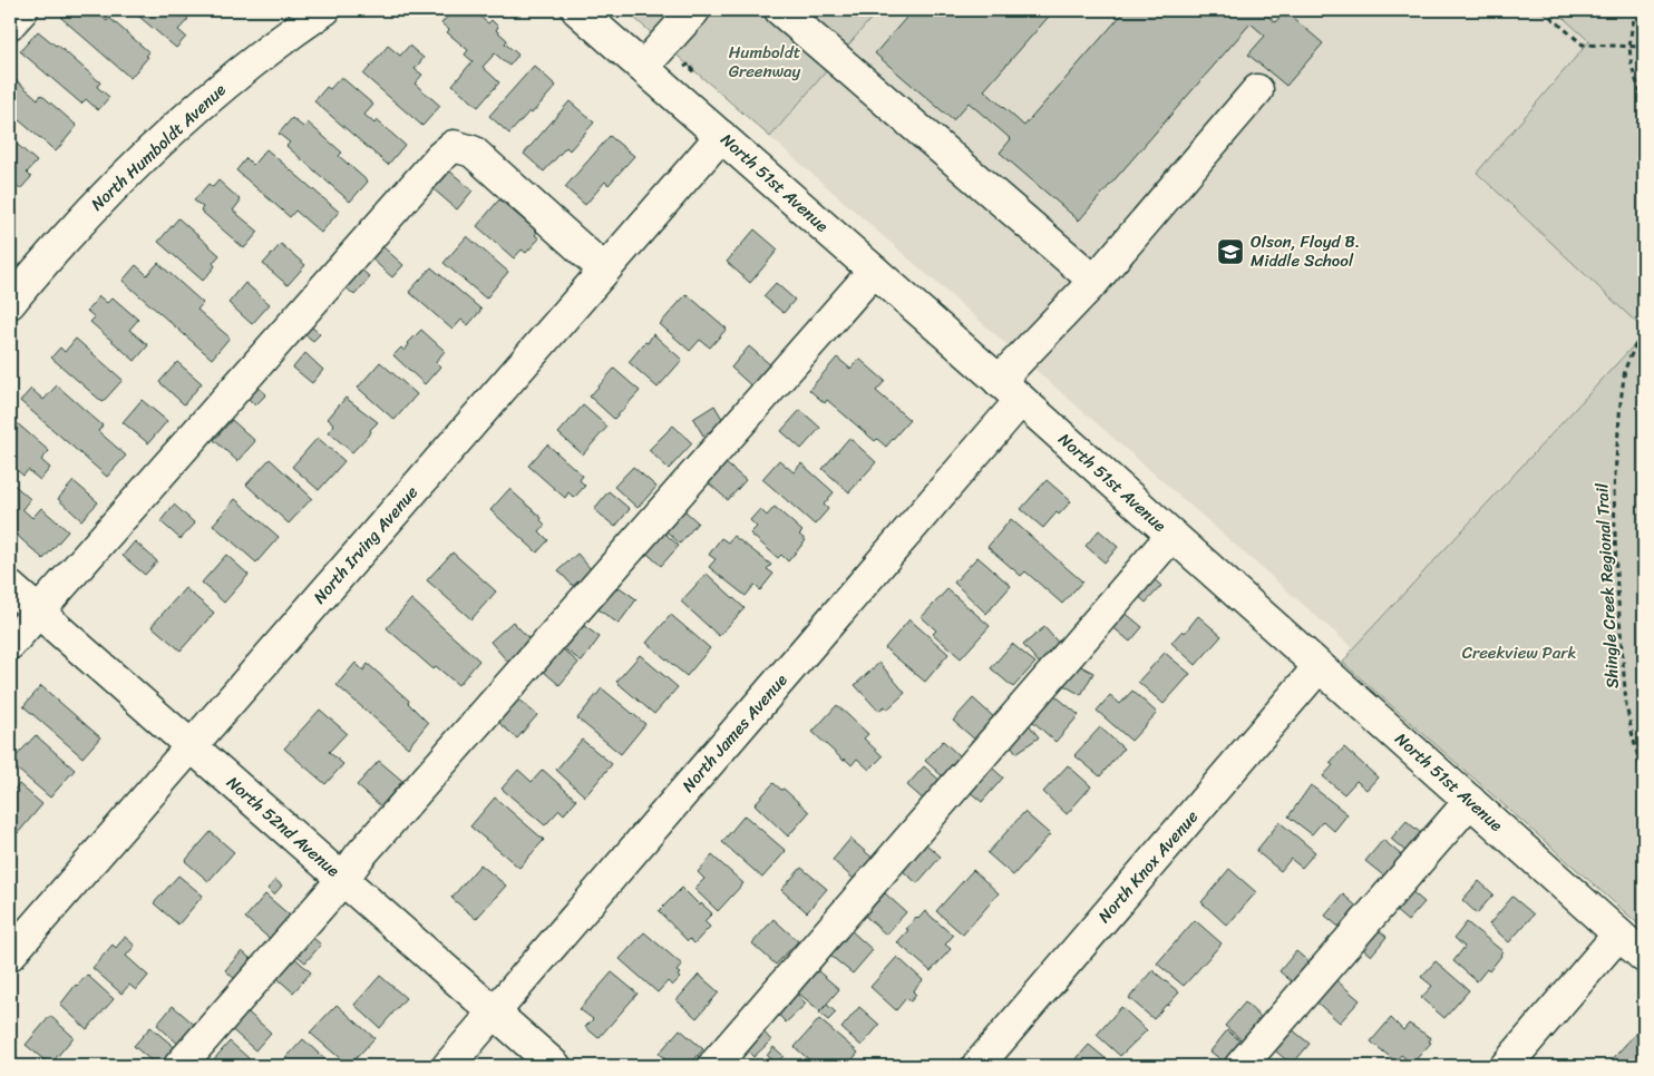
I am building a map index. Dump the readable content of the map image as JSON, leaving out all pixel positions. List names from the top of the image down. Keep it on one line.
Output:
{"streets":{"street":["North Humboldt Avenue","North 51st Avenue","North Irving Avenue","North James Avenue","North 52nd Avenue","North Knox Avenue"],"path":["Shingle Creek Regional Trail"]},"crossings":[["North 51st Avenue","North Irving Avenue"],["North 51st Avenue","North James Avenue"],["North 51st Avenue","North Knox Avenue"],["North Irving Avenue","North 52nd Avenue"],["North James Avenue","North 52nd Avenue"]],"parks":["Humboldt Greenway","Creekview Park"],"places":{"school or university":["Olson, Floyd B. Middle School"]}}
